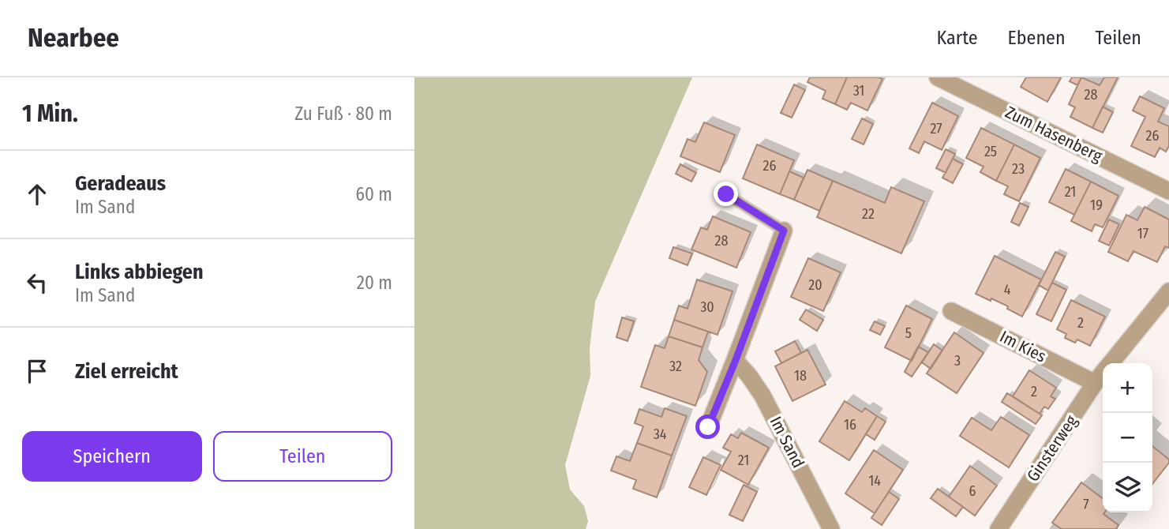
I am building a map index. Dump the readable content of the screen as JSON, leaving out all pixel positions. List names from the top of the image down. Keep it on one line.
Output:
{"streets":{"street":["Zum Hasenberg","Im Kies","Im Sand","Ginsterweg"]},"crossings":[["Im Kies","Ginsterweg"]],"house_numbers":["31","28","27","26","25","26","23","21","19","22","17","28","20","4","30","2","5","3","32","18","2","16","34","21","14","6","7"],"page":{"header":"Nearbee","nav":["Karte","Ebenen","Teilen"],"heading":["1 Min.","Zu Fuß · 80 m"],"list":[["Geradeaus","Im Sand","60 m"],["Links abbiegen","Im Sand","20 m"],"Ziel erreicht"],"map_buttons":["+","−"],"buttons":["Speichern","Teilen"]}}
